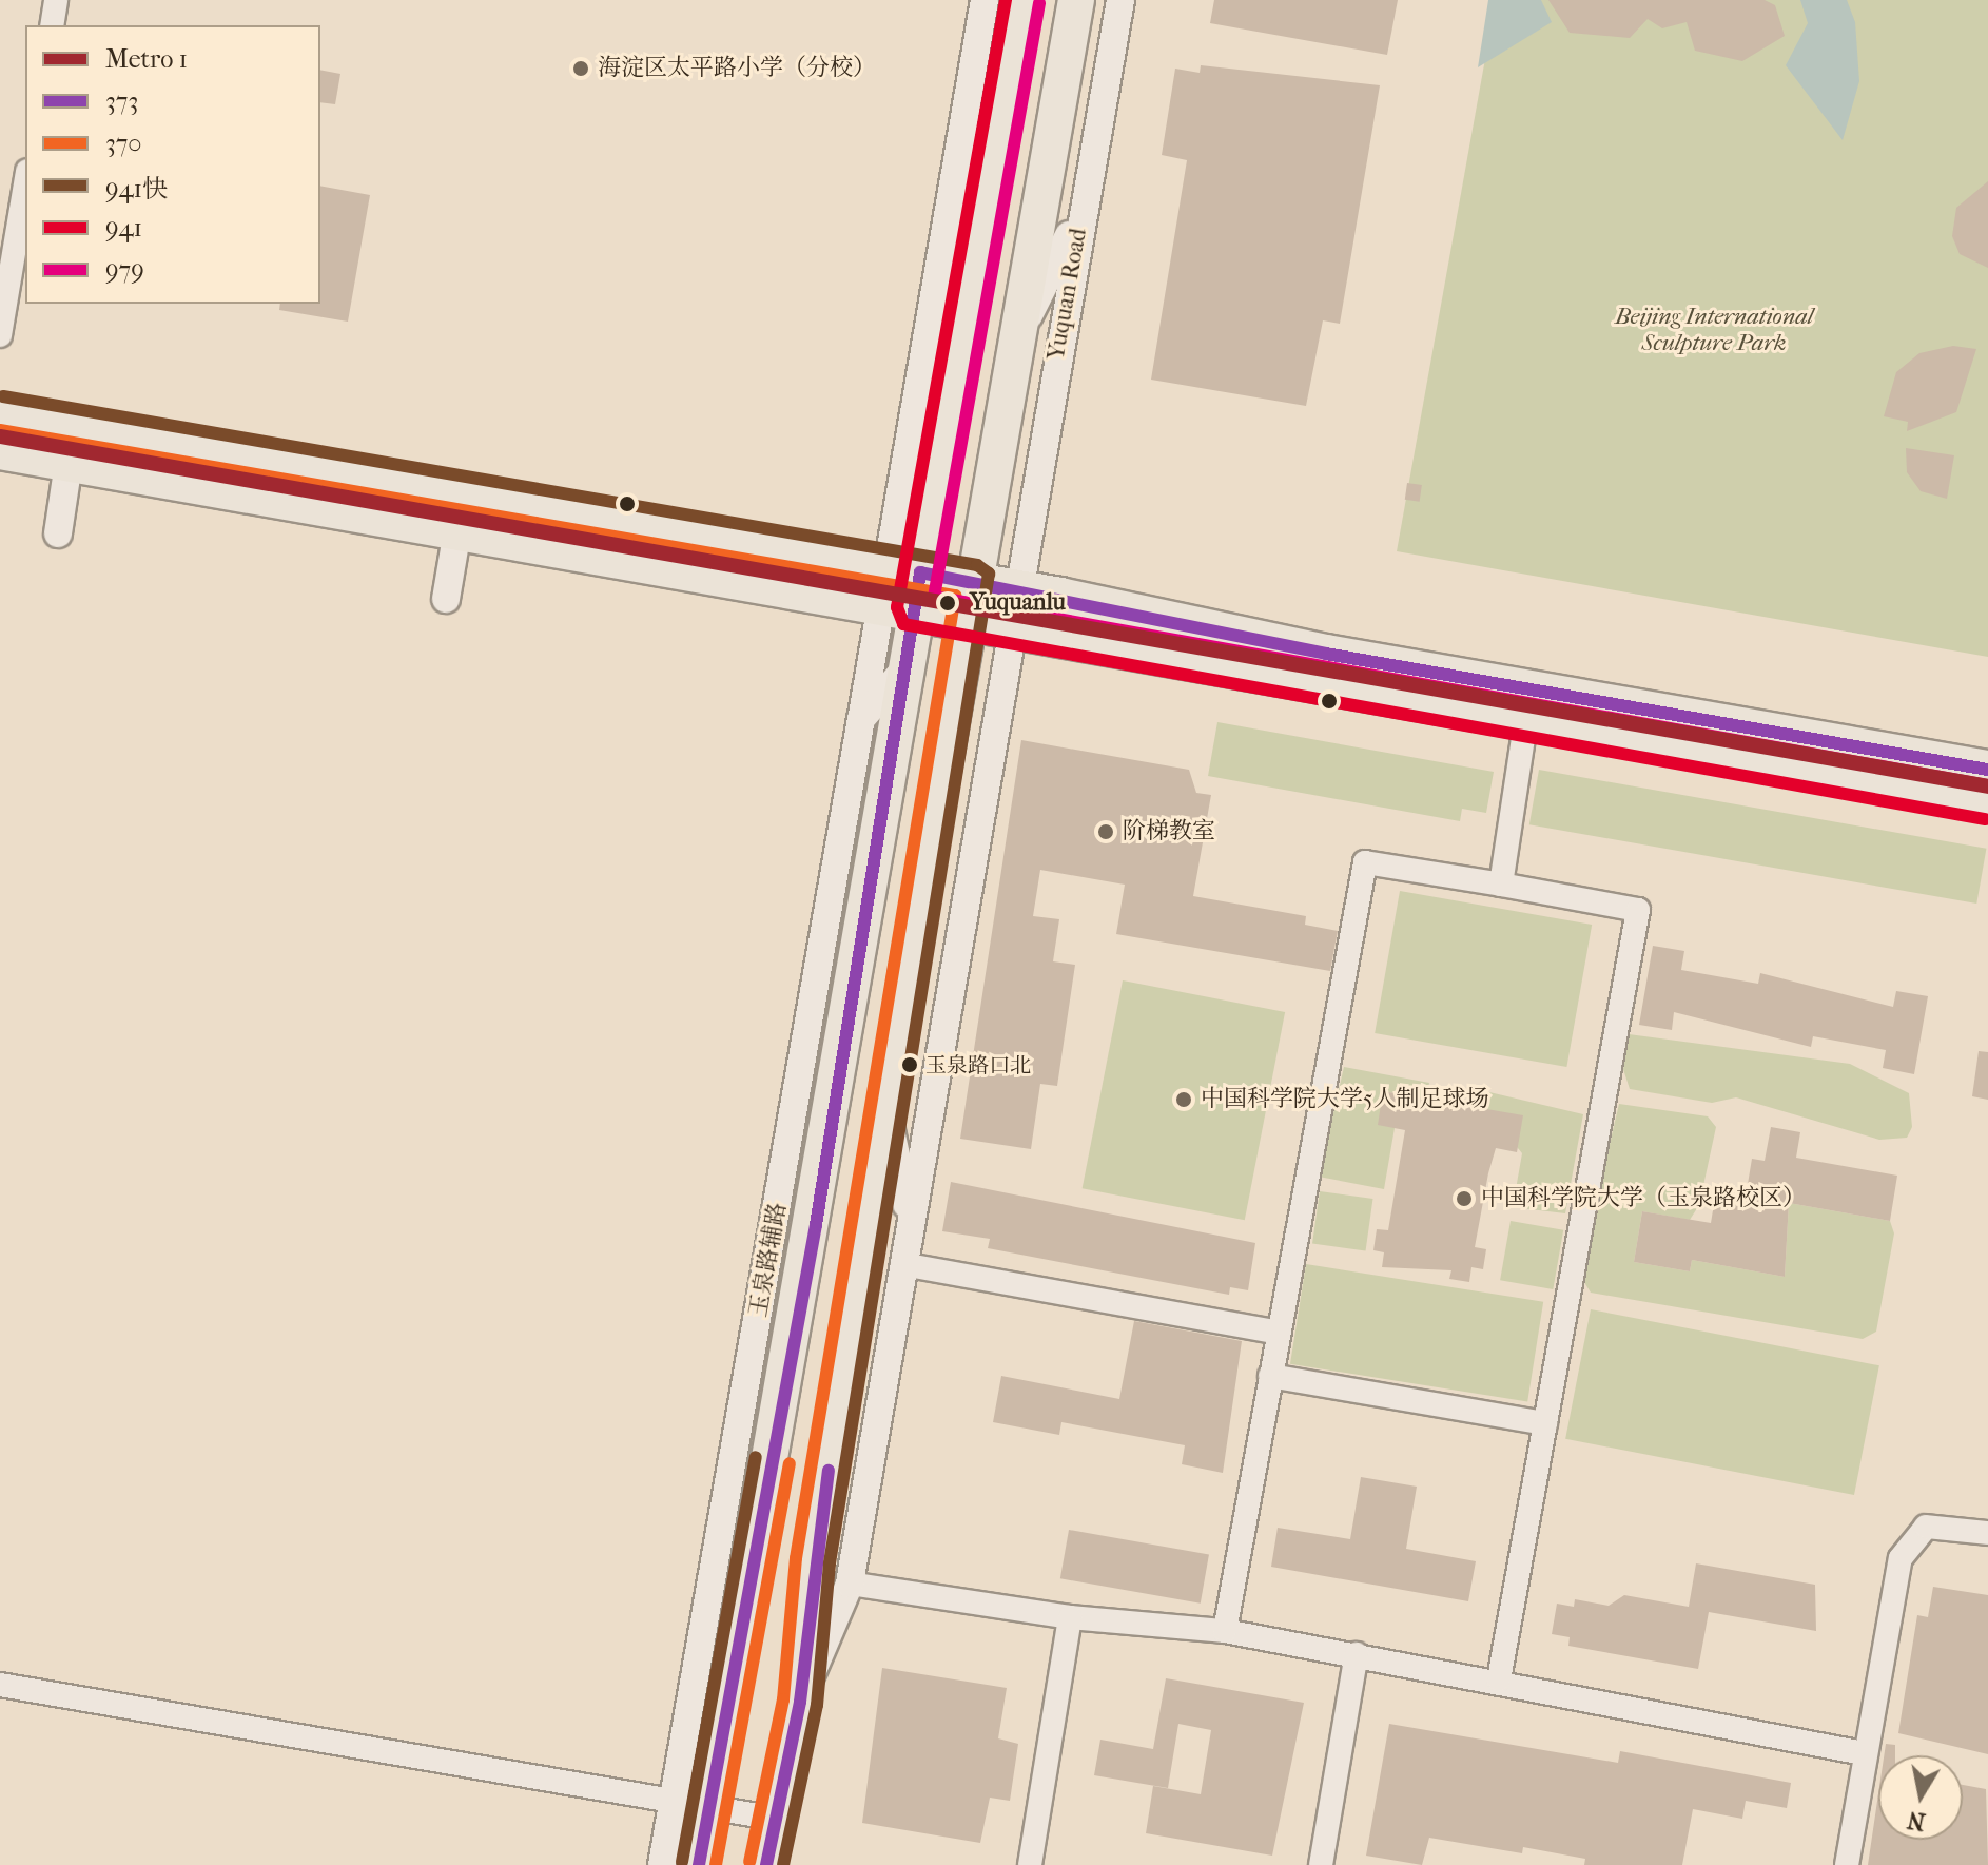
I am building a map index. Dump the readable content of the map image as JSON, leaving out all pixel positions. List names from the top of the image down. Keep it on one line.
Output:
{"streets":{"main road":["Yuquan Road"],"street":["玉泉路辅路"]},"parks":["Beijing International Sculpture Park"],"places":["海淀区太平路小学（分校）","Yuquanlu","阶梯教室","玉泉路口北","中国科学院大学5人制足球场","中国科学院大学（玉泉路校区）"],"lines":["transit line 941","transit line 979","transit line 941快","transit line 370","metro line 1","transit line 373"],"legend":["Metro 1","373","370","941快","941","979"],"north":"bottom"}
